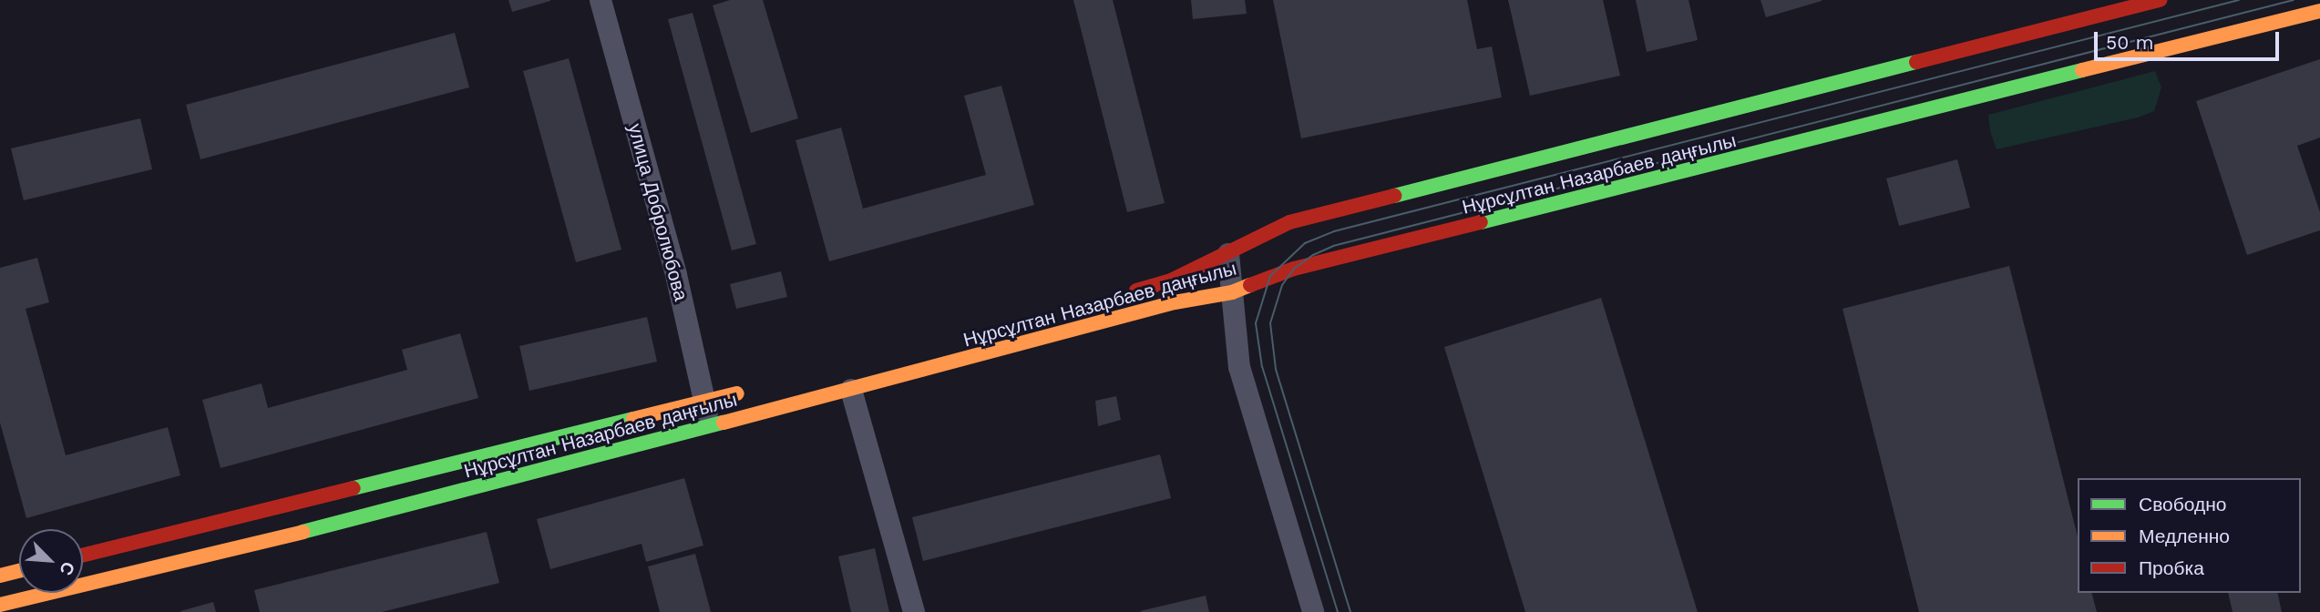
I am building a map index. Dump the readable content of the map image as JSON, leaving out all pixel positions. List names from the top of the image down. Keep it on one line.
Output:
{"streets":{"main road":["Нұрсұлтан Назарбаев даңғылы"],"street":["улица Добролюбова"]},"crossings":[["Нұрсұлтан Назарбаев даңғылы","улица Добролюбова"]],"legend":["Свободно","Медленно","Пробка"],"scale_bar":"50 m","north":"bottom right"}
